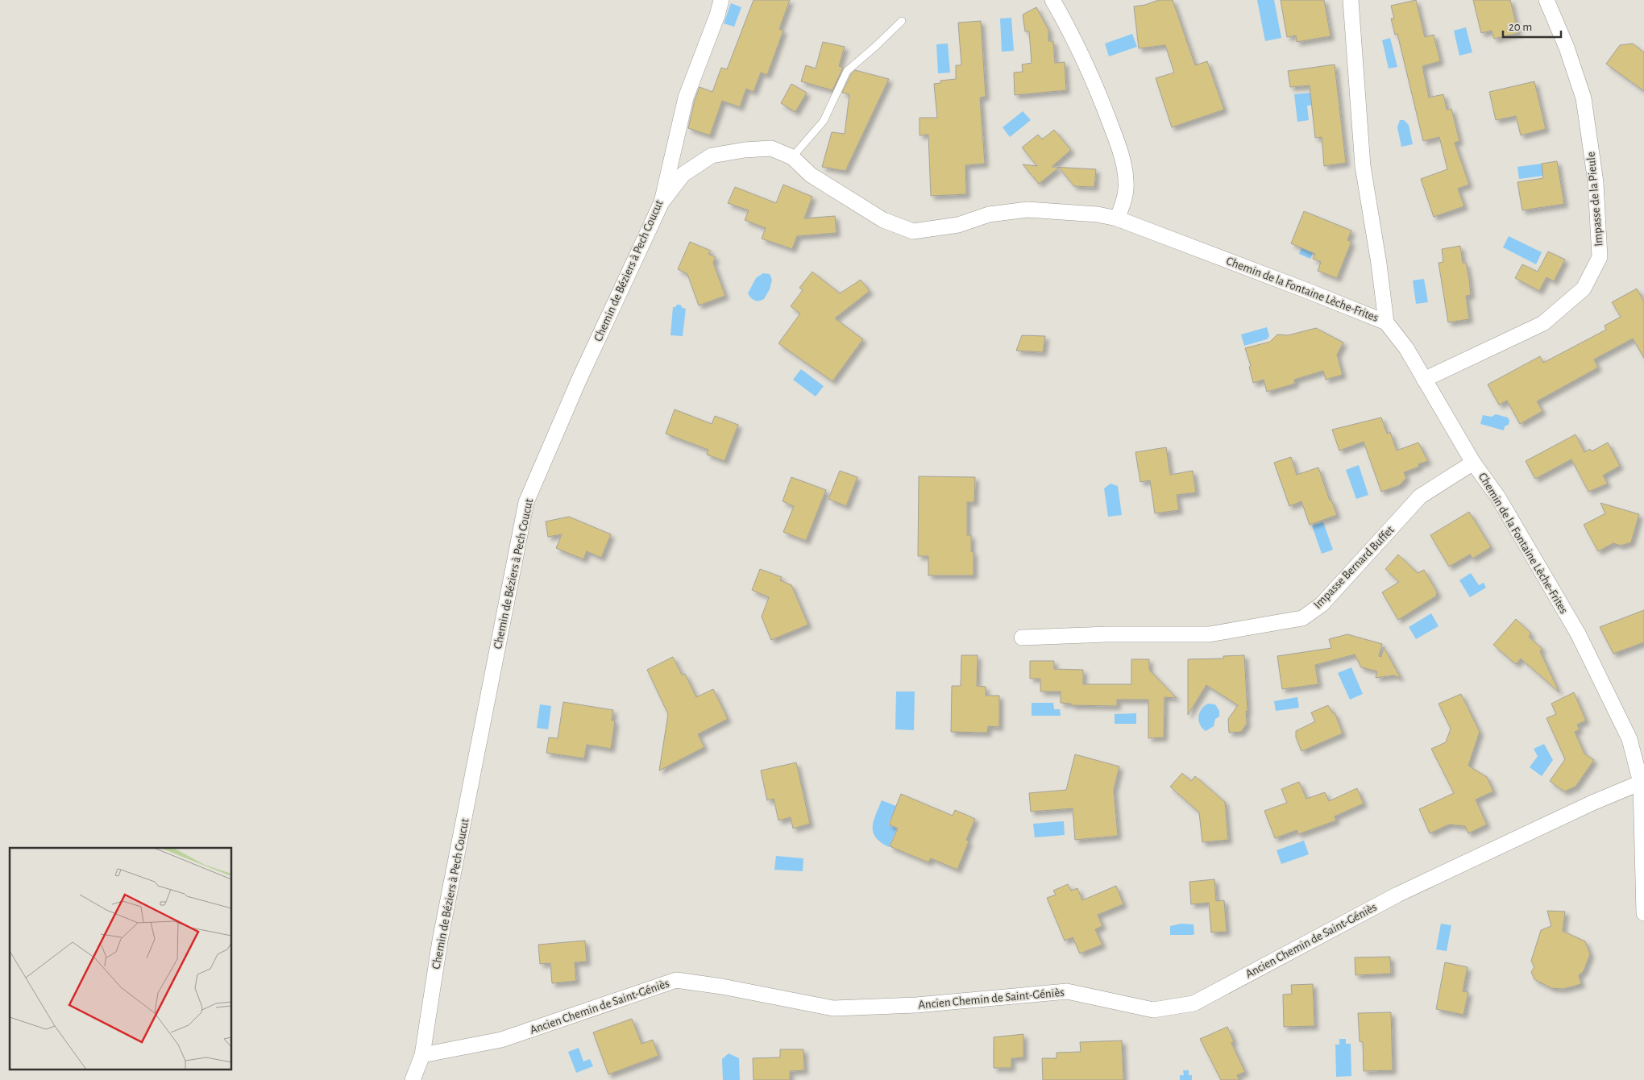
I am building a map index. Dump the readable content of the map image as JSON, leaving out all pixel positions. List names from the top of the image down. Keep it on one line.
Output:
{"streets":{"street":["Impasse de la Pieule","Chemin de Béziers à Pech Coucut","Chemin de la Fontaine Lèche-Frites","Impasse Bernard Buffet","Ancien Chemin de Saint-Géniès"]},"crossings":[["Impasse de la Pieule","Chemin de la Fontaine Lèche-Frites"],["Chemin de Béziers à Pech Coucut","Chemin de la Fontaine Lèche-Frites"],["Chemin de Béziers à Pech Coucut","Ancien Chemin de Saint-Géniès"],["Chemin de la Fontaine Lèche-Frites","Impasse Bernard Buffet"],["Chemin de la Fontaine Lèche-Frites","Ancien Chemin de Saint-Géniès"]],"scale_bar":"20 m"}
